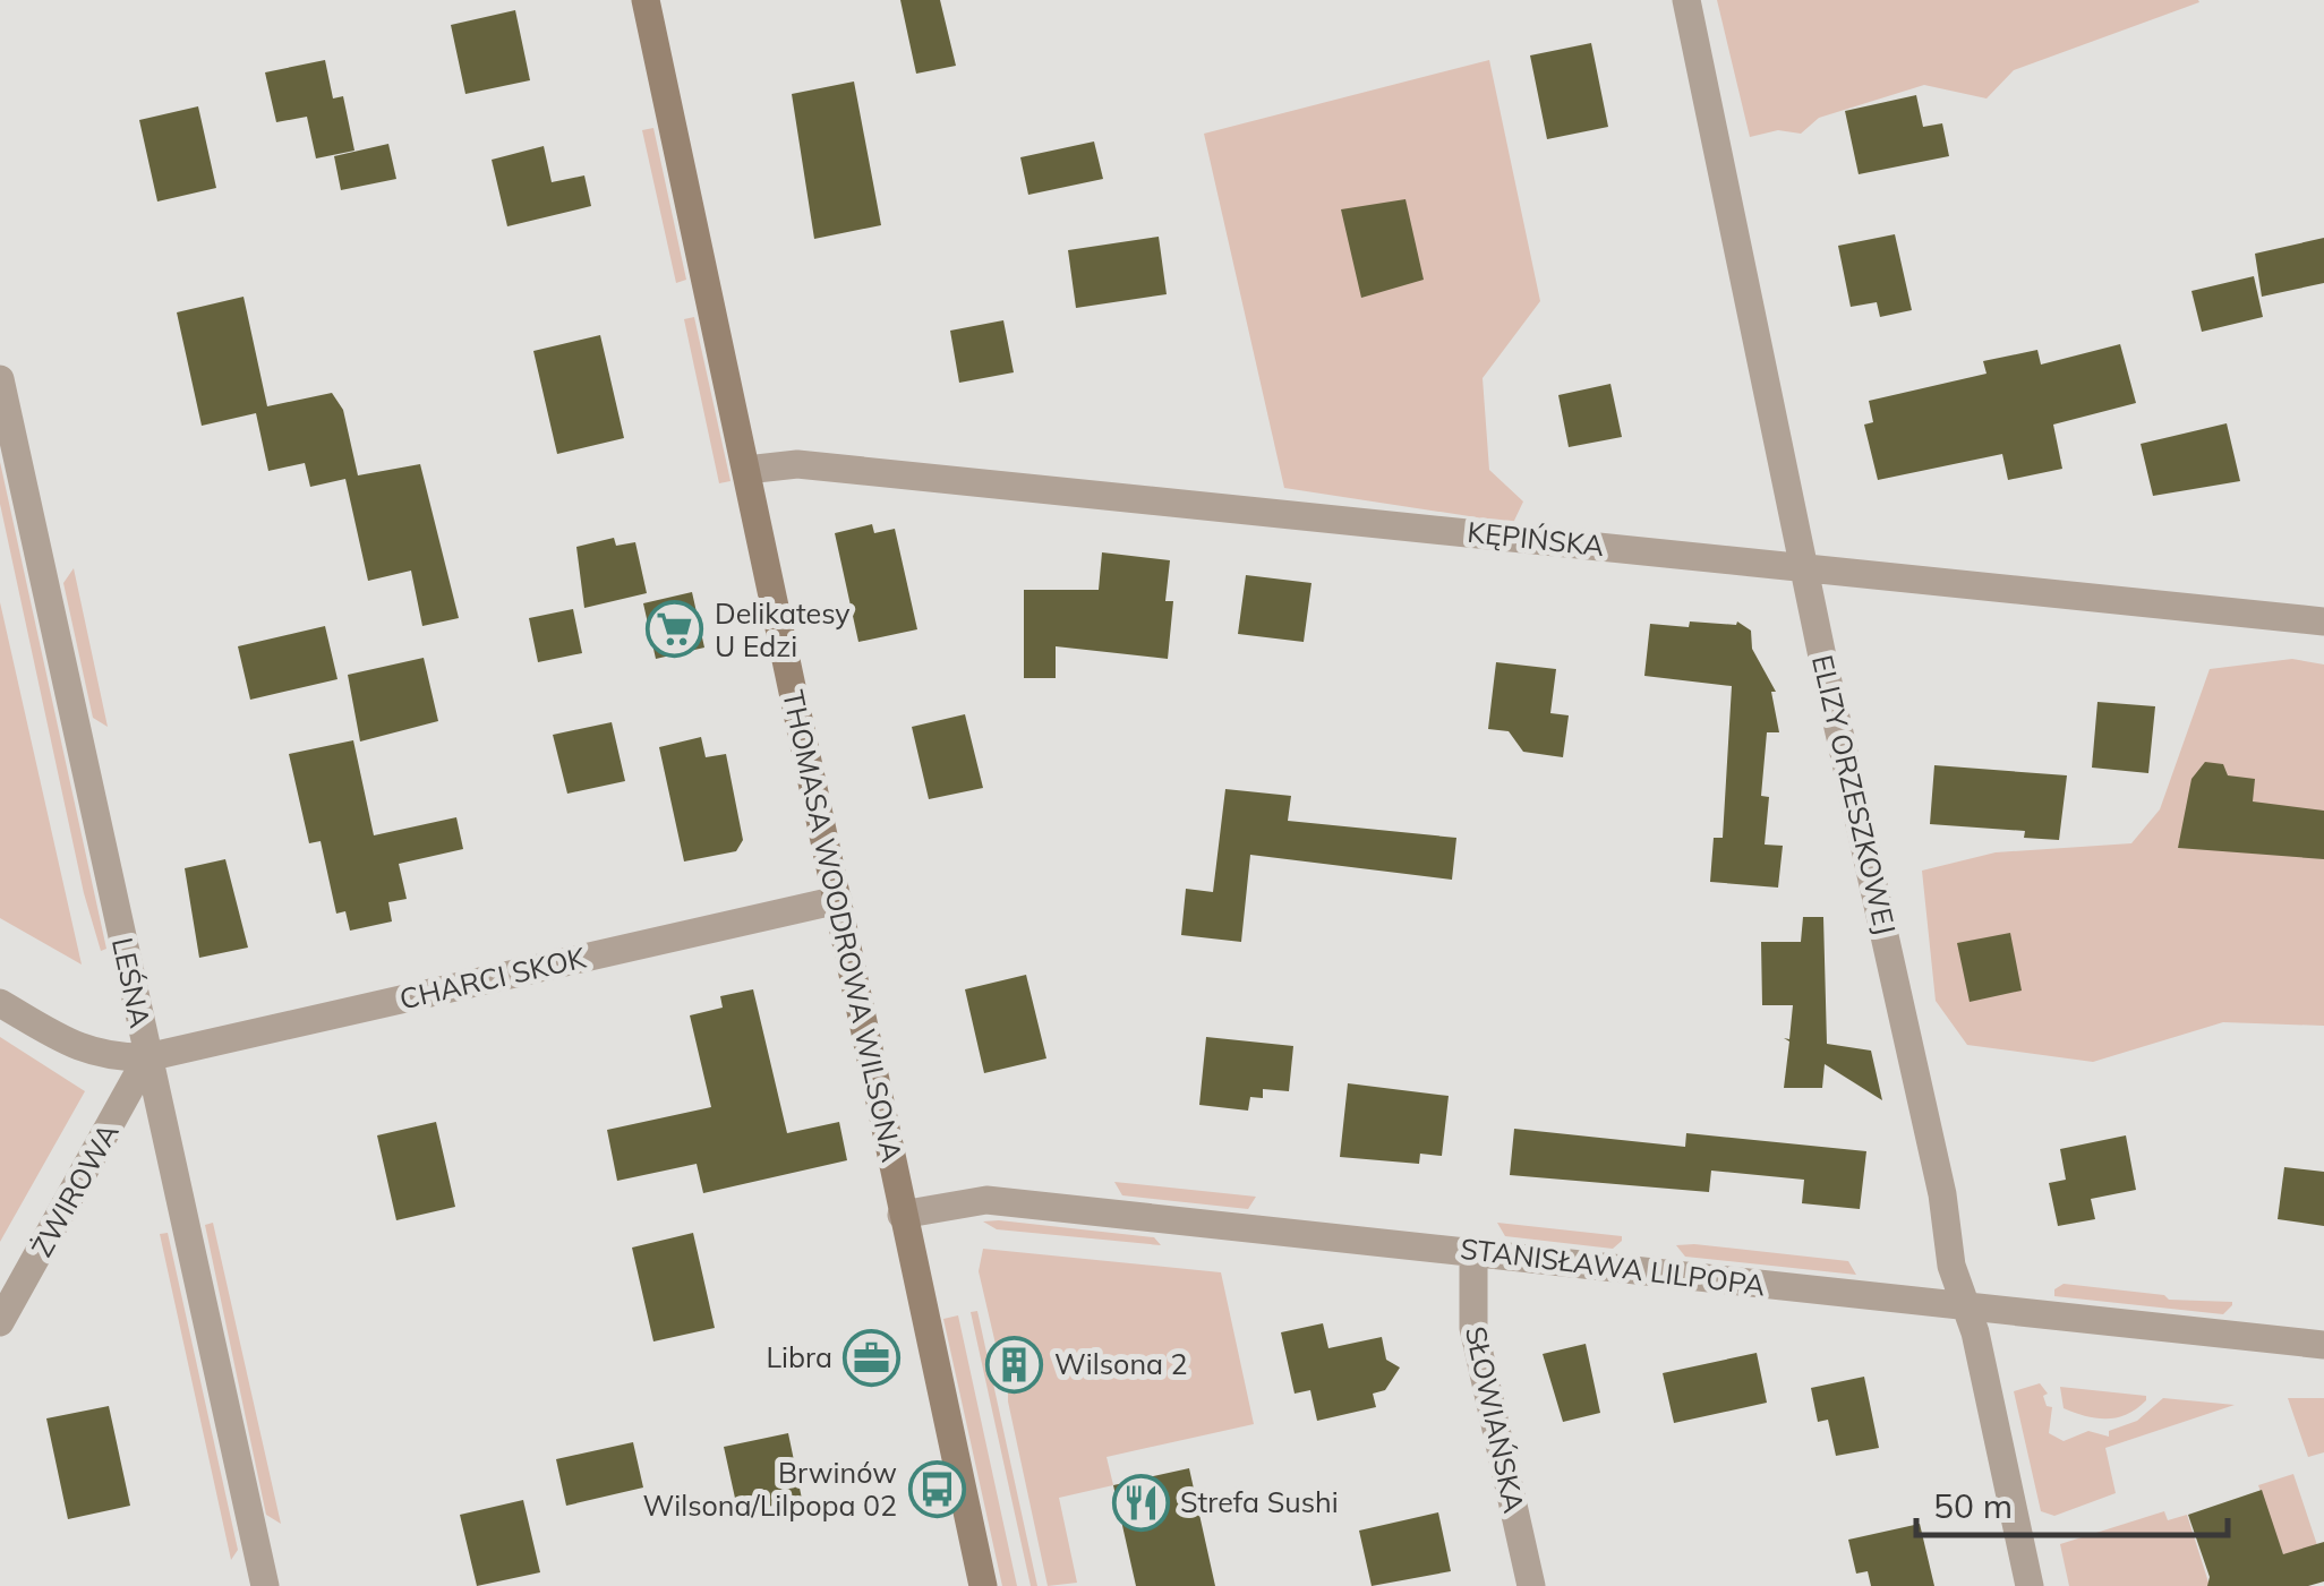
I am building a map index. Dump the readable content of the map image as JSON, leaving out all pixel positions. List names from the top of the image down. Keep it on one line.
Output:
{"streets":{"street":["KĘPIŃSKA","ELIZY ORZESZKOWEJ","THOMASA WOODROWA WILSONA","CHARCI SKOK","LEŚNA","ŻWIROWA","STANISŁAWA LILPOPA","SŁOWIAŃSKA"]},"crossings":[["KĘPIŃSKA","ELIZY ORZESZKOWEJ"],["KĘPIŃSKA","THOMASA WOODROWA WILSONA"],["ELIZY ORZESZKOWEJ","STANISŁAWA LILPOPA"],["THOMASA WOODROWA WILSONA","CHARCI SKOK"],["THOMASA WOODROWA WILSONA","STANISŁAWA LILPOPA"],["CHARCI SKOK","LEŚNA"],["CHARCI SKOK","ŻWIROWA"],["LEŚNA","ŻWIROWA"],["STANISŁAWA LILPOPA","SŁOWIAŃSKA"]],"places":{"supermarket":["Delikatesy U Edzi"],"office":["Libra"],"building":["Wilsona 2"],"bus stop":["Brwinów Wilsona/Lilpopa 02"],"restaurant":["Strefa Sushi"]},"scale_bar":"50 m"}
